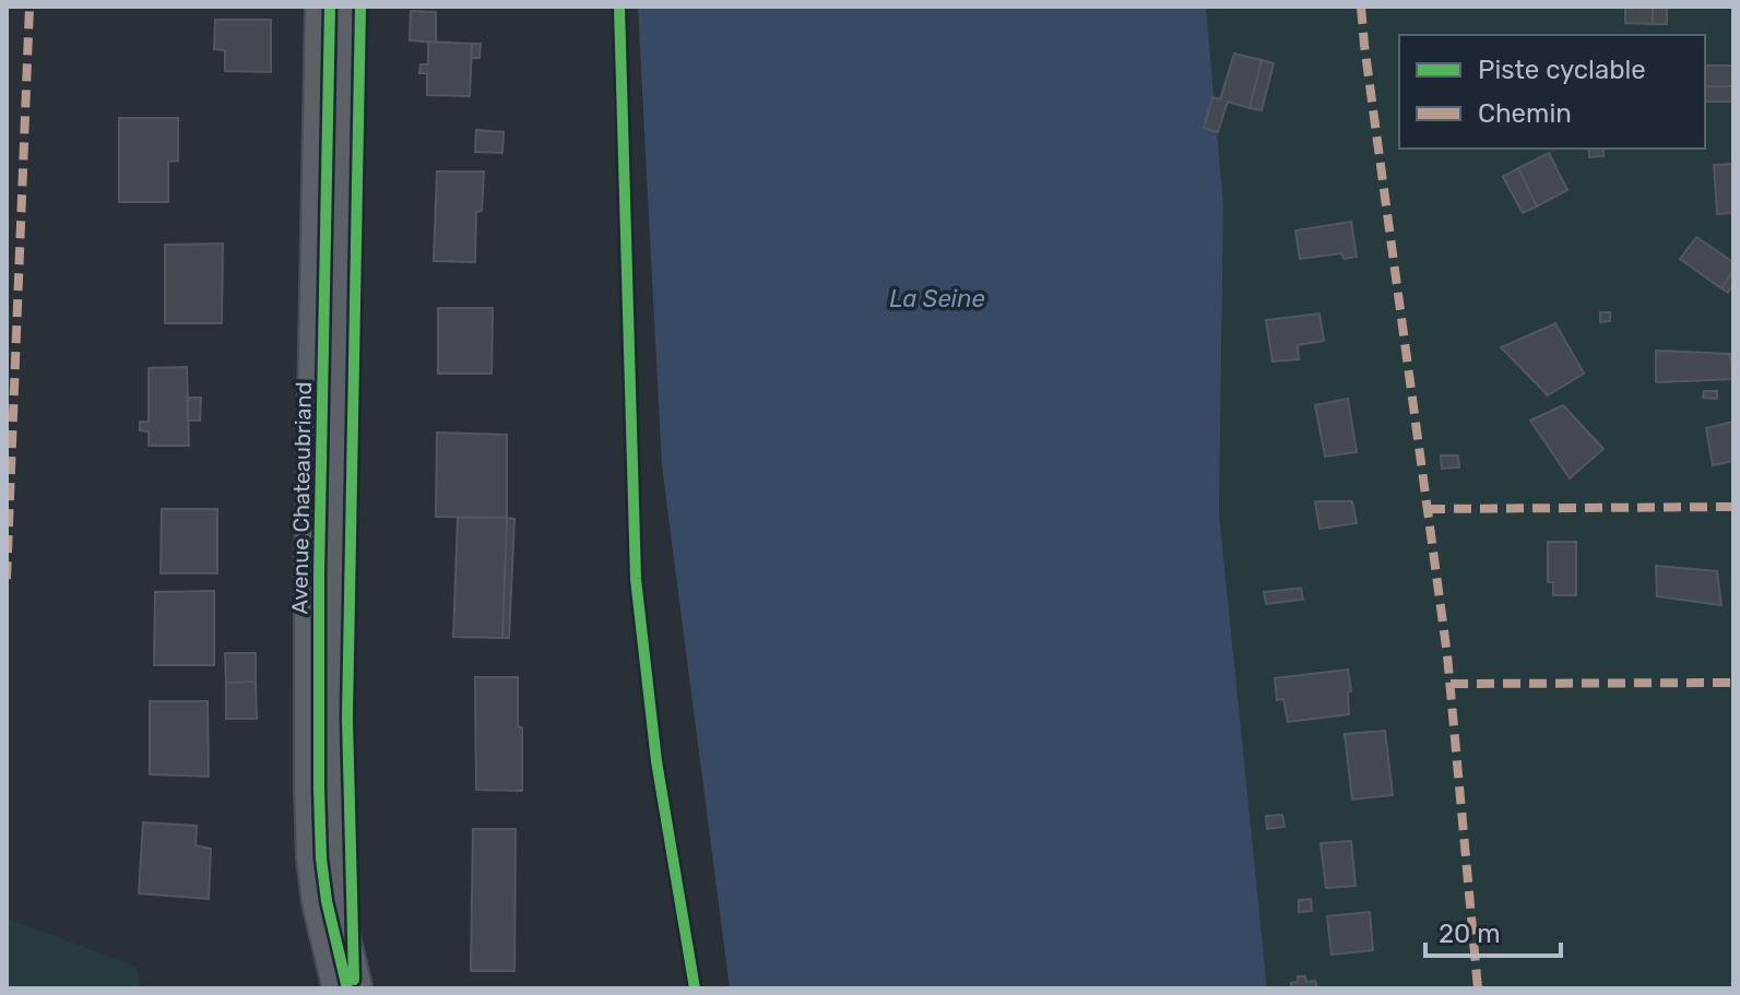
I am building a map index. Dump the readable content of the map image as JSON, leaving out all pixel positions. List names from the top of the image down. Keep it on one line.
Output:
{"streets":{"main road":["Avenue Chateaubriand"]},"water":["La Seine"],"legend":["Piste cyclable","Chemin"],"scale_bar":"20 m"}
